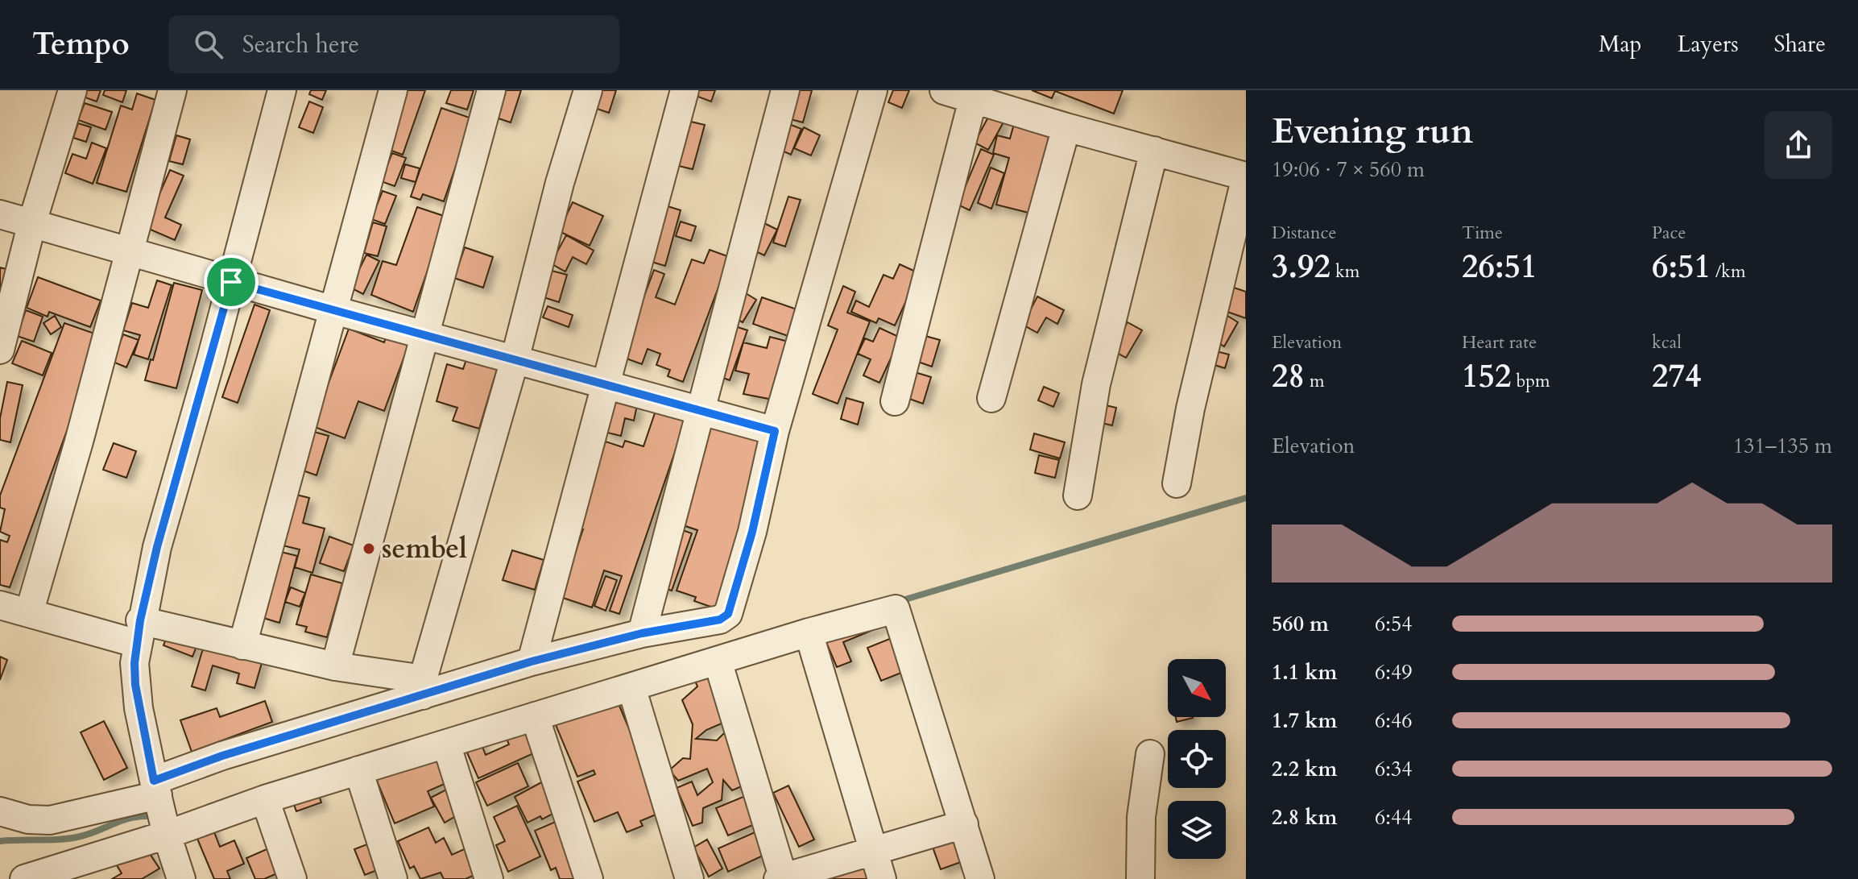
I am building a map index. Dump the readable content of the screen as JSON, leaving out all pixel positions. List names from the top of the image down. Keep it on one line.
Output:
{"places":["sembel"],"north":"bottom right","page":{"header":"Tempo","search":"Search here","nav":["Map","Layers","Share"],"heading":["Evening run","19:06 · 7 × 560 m"],"stats":[["Distance","3.92 km"],["Time","26:51"],["Pace","6:51 /km"],["Elevation","28 m"],["Heart rate","152 bpm"],["kcal","274"]],"chart":["Elevation","131–135 m"],"list":[{"name":"560 m","note":"6:54"},{"name":"1.1 km","note":"6:49"},{"name":"1.7 km","note":"6:46"},{"name":"2.2 km","note":"6:34"},{"name":"2.8 km","note":"6:44"}]}}
